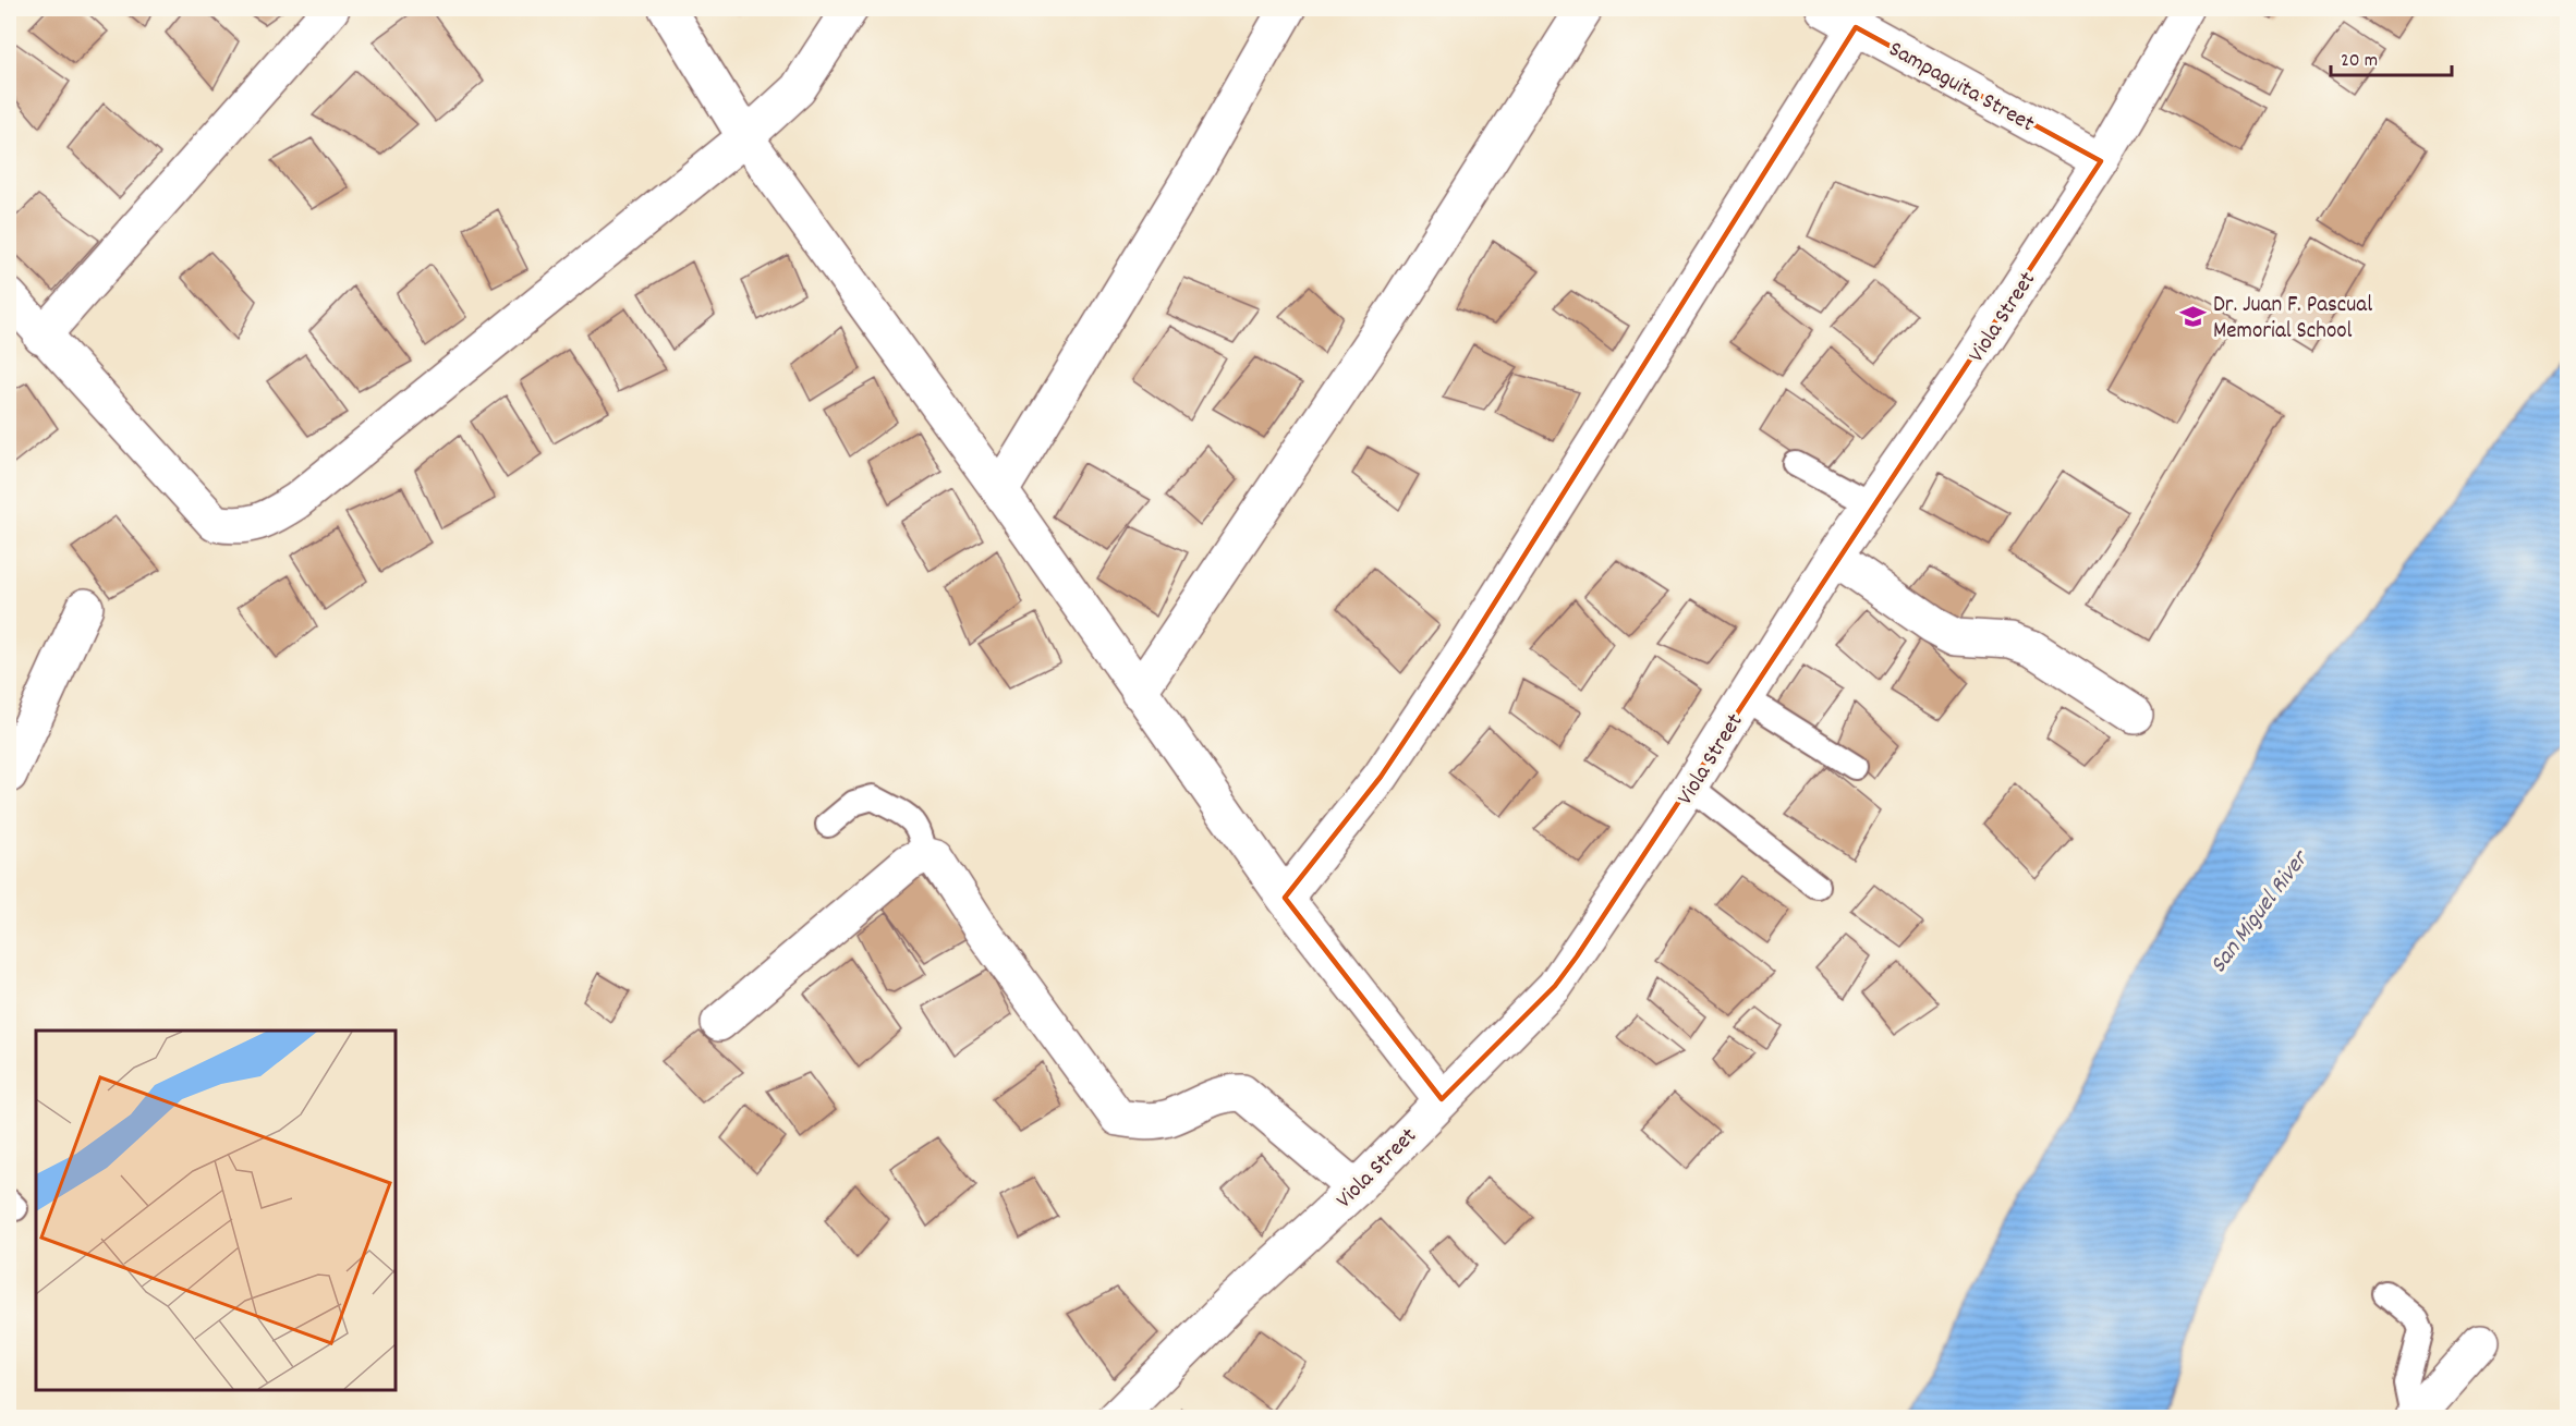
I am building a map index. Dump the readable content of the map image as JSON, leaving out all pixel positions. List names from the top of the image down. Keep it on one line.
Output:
{"streets":{"street":["Sampaguita Street","Viola Street"]},"crossings":[["Sampaguita Street","Viola Street"]],"water":["San Miguel River"],"places":{"school or university":["Dr. Juan F. Pascual Memorial School"]},"scale_bar":"20 m"}
